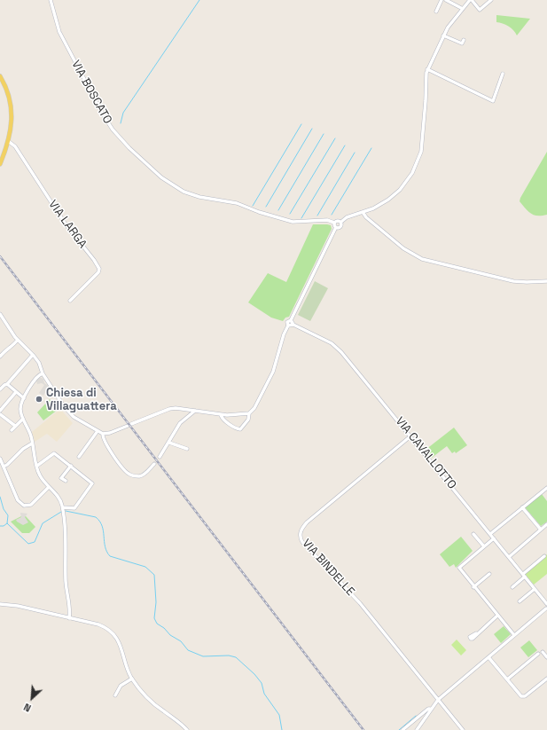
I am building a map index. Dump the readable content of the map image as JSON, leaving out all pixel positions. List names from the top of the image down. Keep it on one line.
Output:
{"streets":{"street":["VIA BOSCATO","VIA LARGA","VIA CAVALLOTTO","VIA BINDELLE"]},"crossings":[["VIA CAVALLOTTO","VIA BINDELLE"]],"places":["Chiesa di Villaguattera"],"north":"bottom left"}
